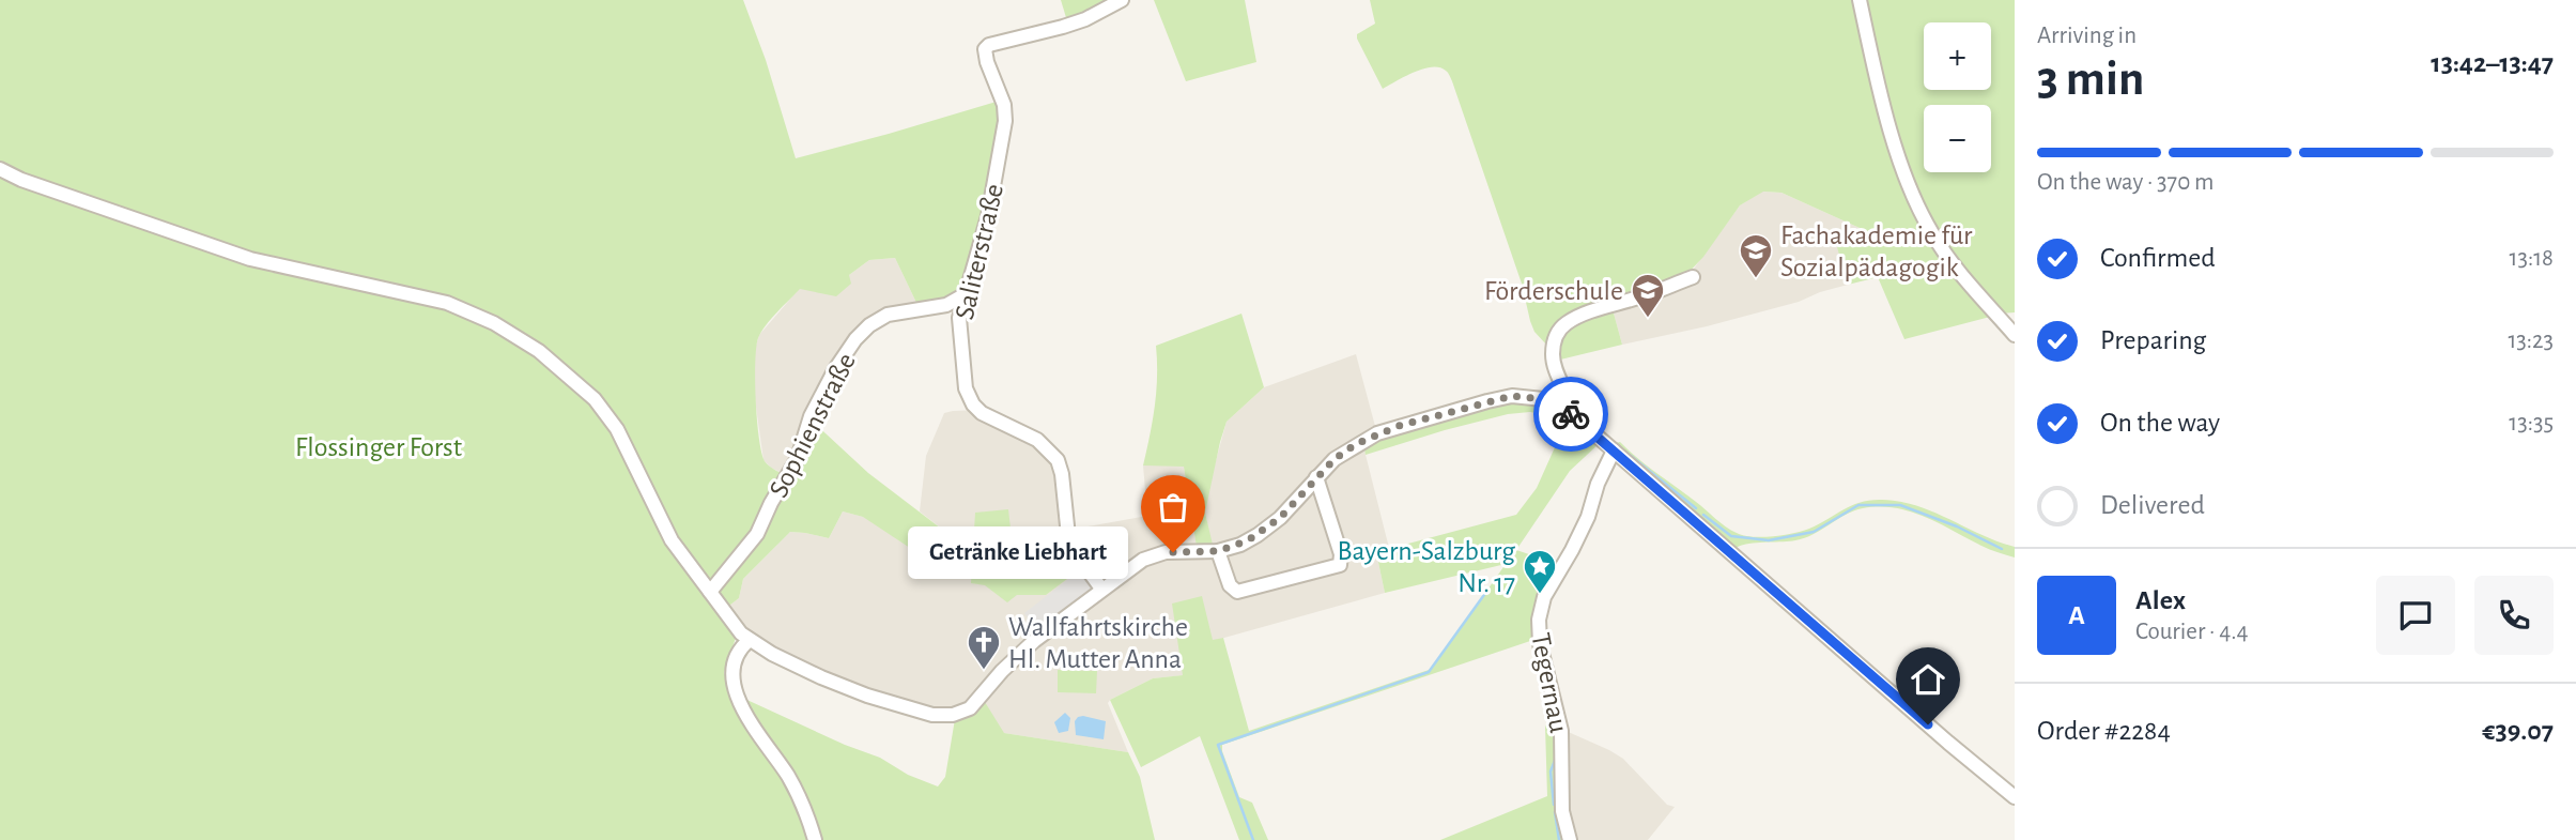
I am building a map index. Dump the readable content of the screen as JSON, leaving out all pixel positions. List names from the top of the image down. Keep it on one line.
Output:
{"streets":{"street":["Saliterstraße","Sophienstraße","Tegernau"]},"crossings":[["Saliterstraße","Sophienstraße"]],"parks":["Flossinger Forst"],"places":{"school or university":["Fachakademie für Sozialpädagogik","Förderschule"],"other":["Getränke Liebhart"],"place":["Bayern-Salzburg Nr. 17"],"church":["Wallfahrtskirche Hl. Mutter Anna"]},"page":{"heading":["3 min","Arriving in","13:42–13:47"],"panel":["Alex","Courier · 4.4","Order #2284","€39.07"],"map_buttons":["+","−"],"bar":"On the way · 370 m","list":[["Confirmed","13:18"],["Preparing","13:23"],["On the way","13:35"],"Delivered"],"bubble":"Getränke Liebhart","round":"A"}}
